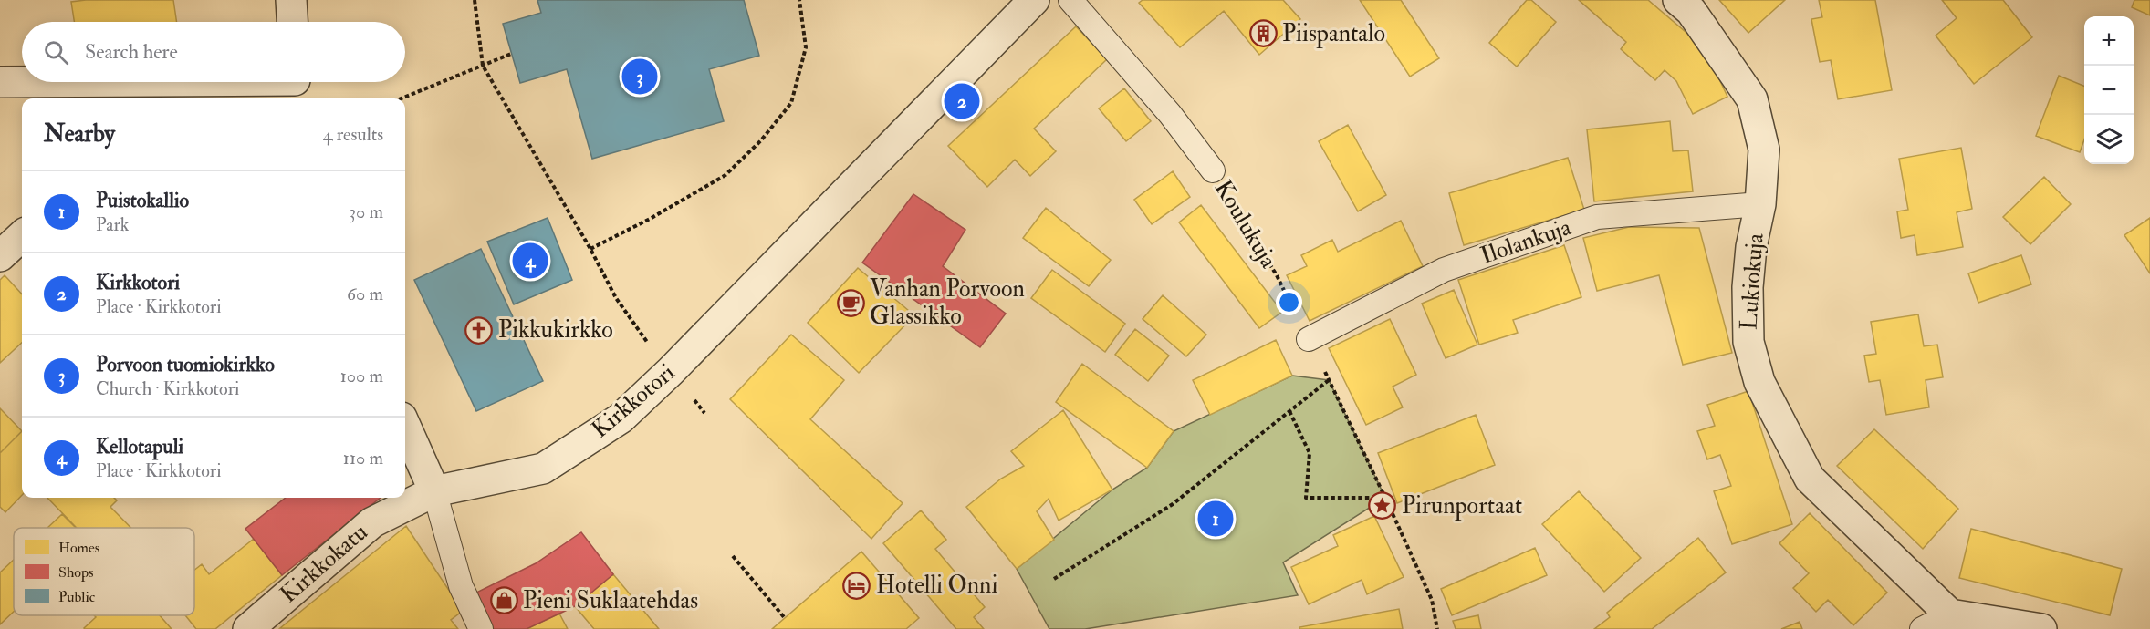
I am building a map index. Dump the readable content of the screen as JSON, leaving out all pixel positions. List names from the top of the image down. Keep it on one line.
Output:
{"streets":{"street":["Lukiokuja","Kirkkotori","Kirkkokatu"],"lane":["Koulukuja","Ilolankuja"]},"crossings":[["Koulukuja","Ilolankuja"],["Ilolankuja","Lukiokuja"],["Kirkkotori","Kirkkokatu"]],"places":{"building":["Piispantalo"],"cafe":["Vanhan Porvoon Glassikko"],"church":["Pikkukirkko"],"place":["Pirunportaat"],"hotel":["Hotelli Onni"],"shop":["Pieni Suklaatehdas"]},"legend":["Homes","Shops","Public"],"page":{"map_buttons":["+","−"],"search":"Search here","pins":["3","2","4","1"],"heading":["Nearby","4 results"],"list":[{"mark":"1","name":"Puistokallio","note":"Park","value":"30 m"},{"mark":"2","name":"Kirkkotori","note":"Place · Kirkkotori","value":"60 m"},{"mark":"3","name":"Porvoon tuomiokirkko","note":"Church · Kirkkotori","value":"100 m"},{"mark":"4","name":"Kellotapuli","note":"Place · Kirkkotori","value":"110 m"}]}}
